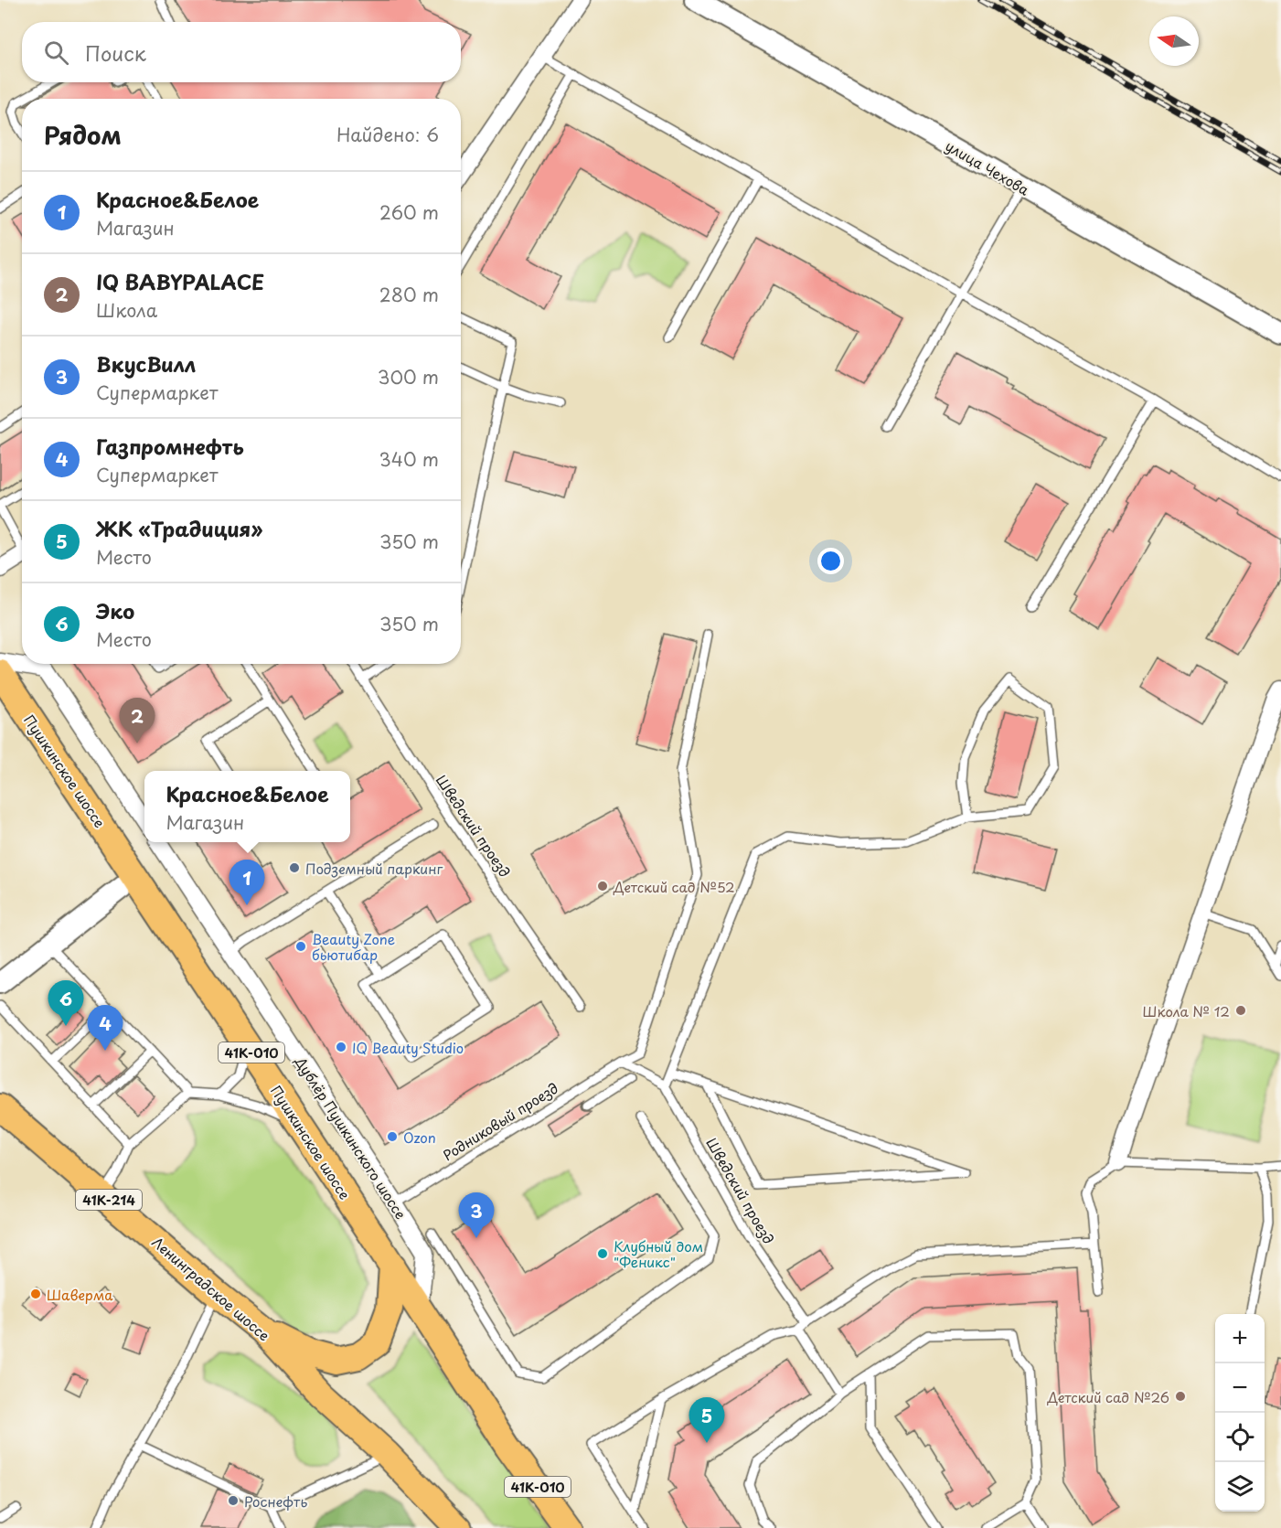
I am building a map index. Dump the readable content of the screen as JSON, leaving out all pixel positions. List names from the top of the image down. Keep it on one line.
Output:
{"streets":{"main road":["Пушкинское шоссе","41К-010","41К-214","Ленинградское шоссе"],"street":["улица Чехова","Дублёр Пушкинского шоссе"],"lane":["Шведский проезд","Родниковый проезд"]},"crossings":[["Пушкинское шоссе","Дублёр Пушкинского шоссе"],["Родниковый проезд","Дублёр Пушкинского шоссе"]],"places":["Подземный паркинг","Детский сад №52","Beauty Zone бьютибар","Школа № 12","IQ Beauty Studio","Ozon","Клубный дом \"Феникс\"","Шаверма","Детский сад №26","Роснефть"],"north":"left","page":{"search":"Поиск","heading":["Рядом","Найдено: 6"],"list":[{"mark":"1","name":"Красное&Белое","note":"Магазин","value":"260 m"},{"mark":"2","name":"IQ BABYPALACE","note":"Школа","value":"280 m"},{"mark":"3","name":"ВкусВилл","note":"Супермаркет","value":"300 m"},{"mark":"4","name":"Газпромнефть","note":"Супермаркет","value":"340 m"},{"mark":"5","name":"ЖК «Традиция»","note":"Место","value":"350 m"},{"mark":"6","name":"Эко","note":"Место","value":"350 m"}],"pins":["2","1","6","4","3","5"],"popup":["Красное&Белое","Магазин"],"map_buttons":["+","−"]}}
